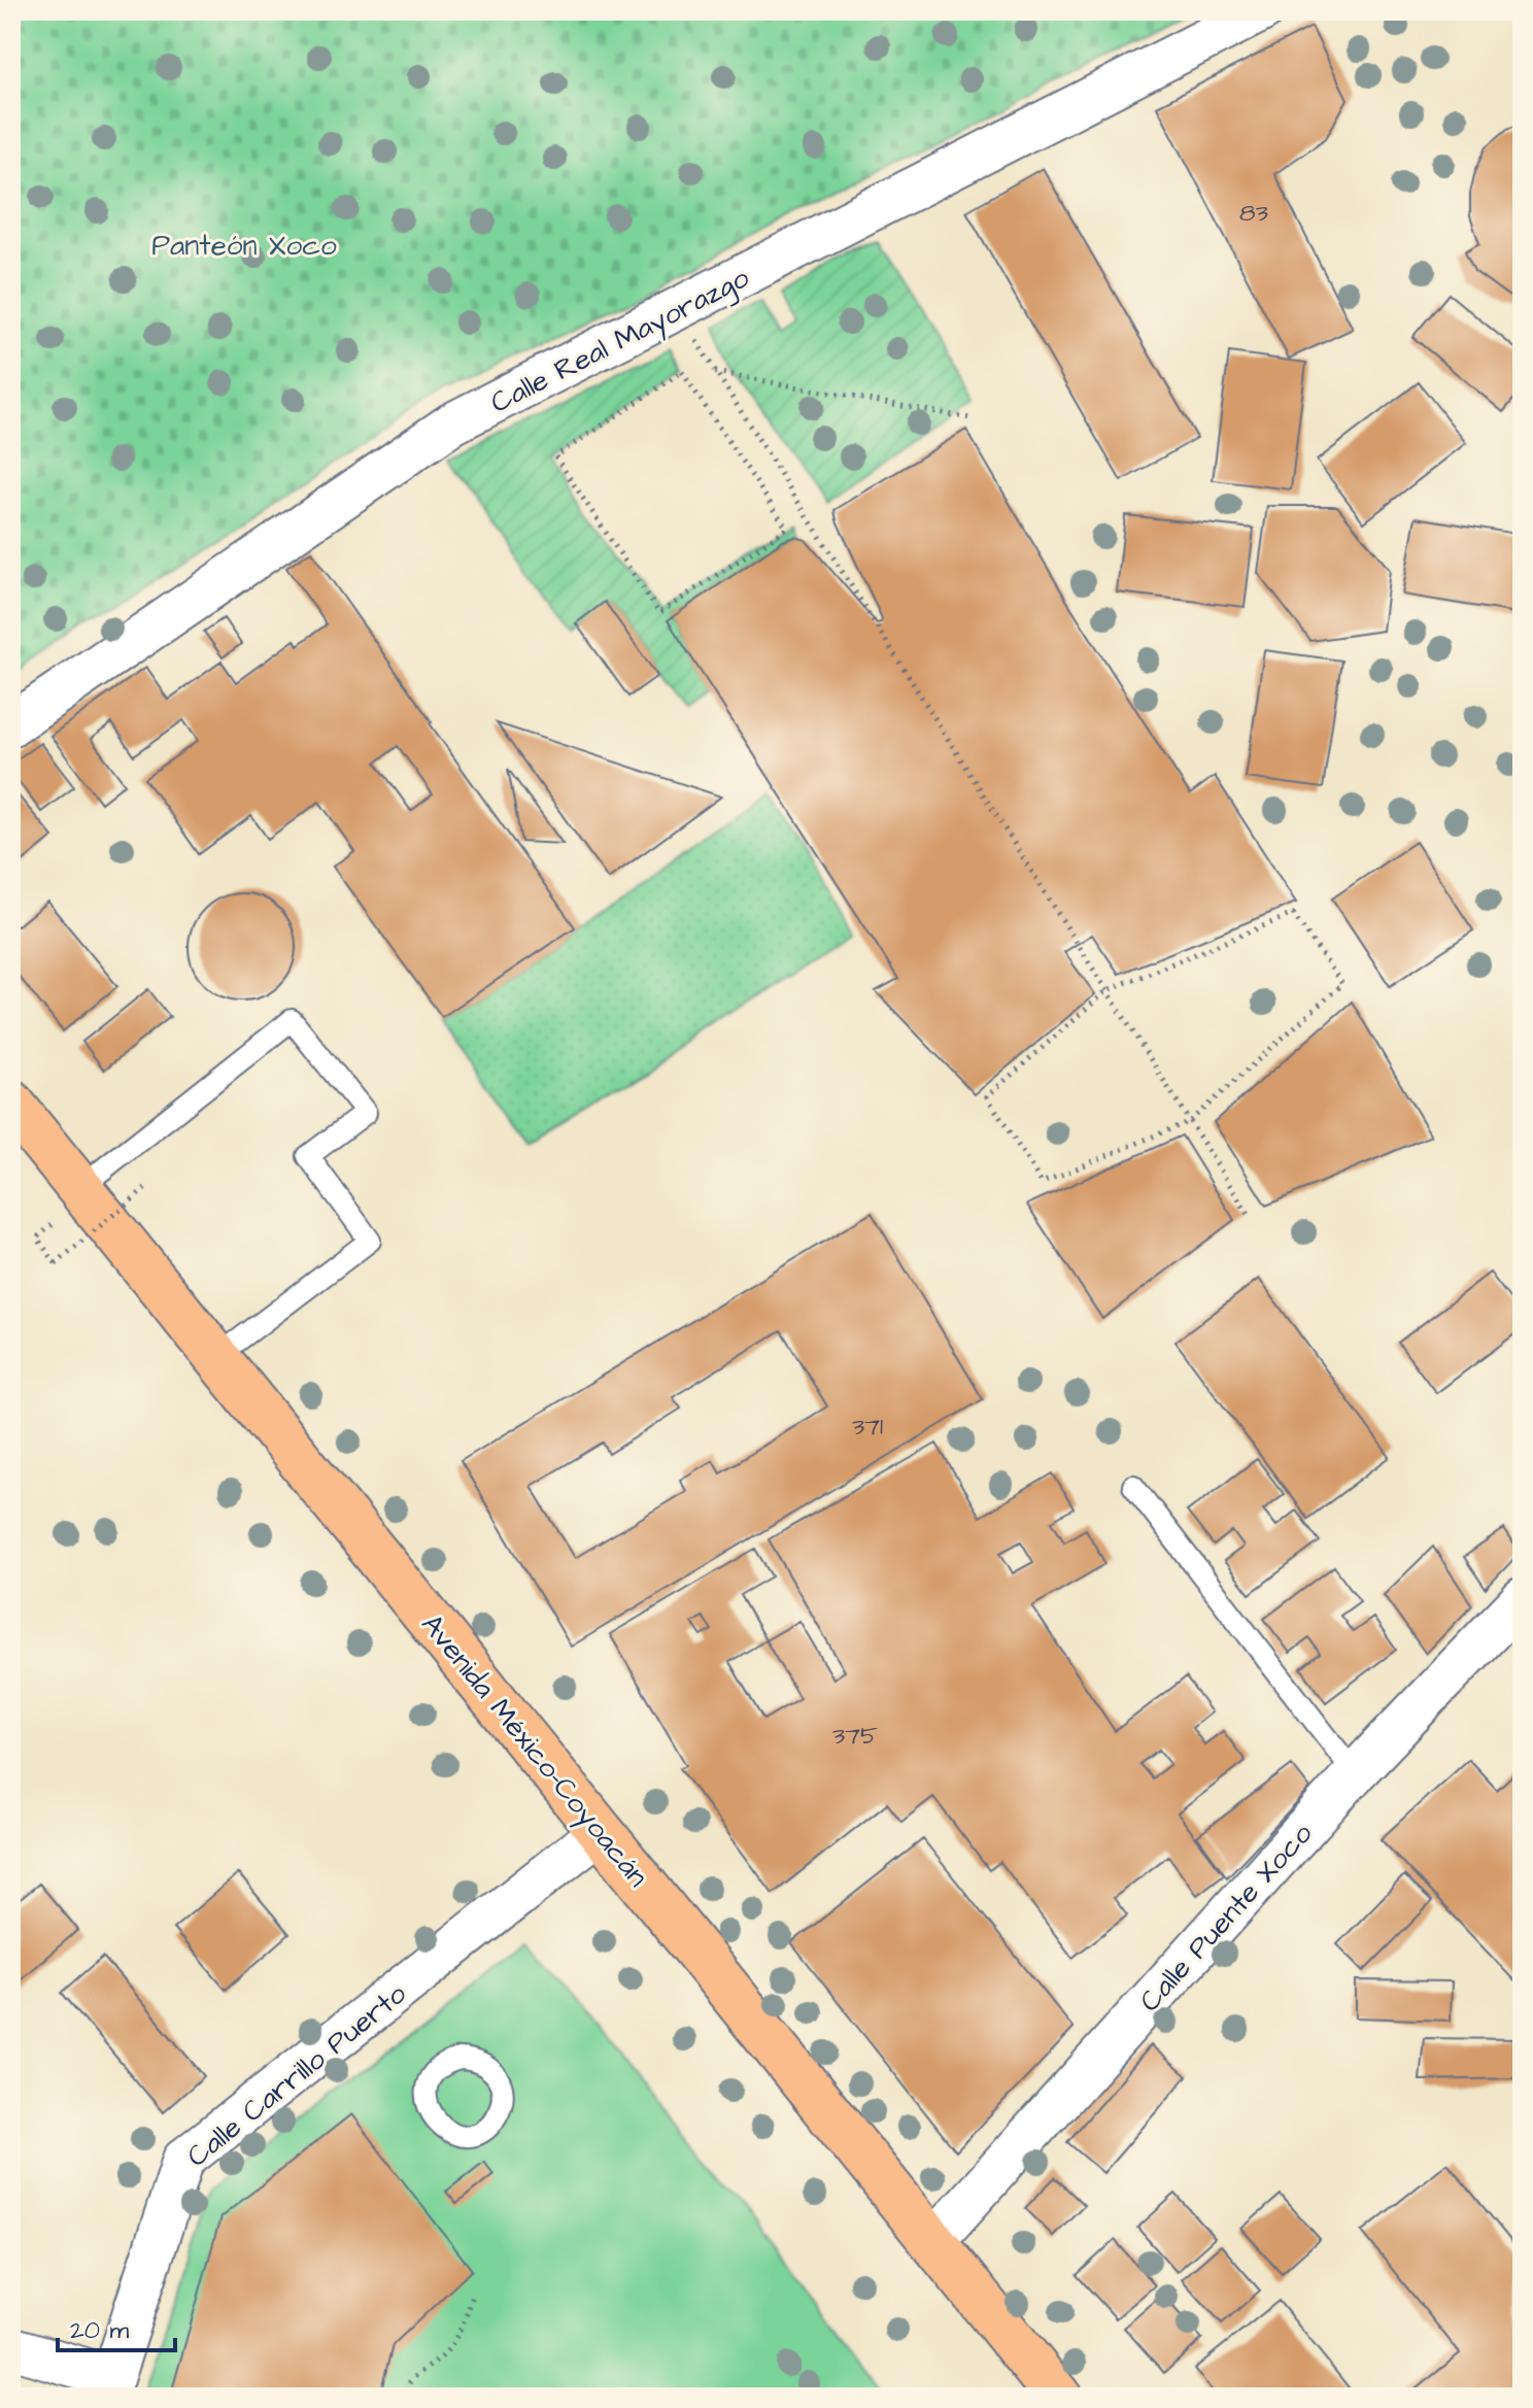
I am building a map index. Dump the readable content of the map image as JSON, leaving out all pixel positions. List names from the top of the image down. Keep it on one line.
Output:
{"streets":{"main road":["Avenida México-Coyoacán"],"street":["Calle Real Mayorazgo","Calle Puente Xoco","Calle Carrillo Puerto"]},"crossings":[["Avenida México-Coyoacán","Calle Puente Xoco"],["Avenida México-Coyoacán","Calle Carrillo Puerto"]],"parks":["Panteón Xoco"],"house_numbers":["83","371","375"],"scale_bar":"20 m"}
